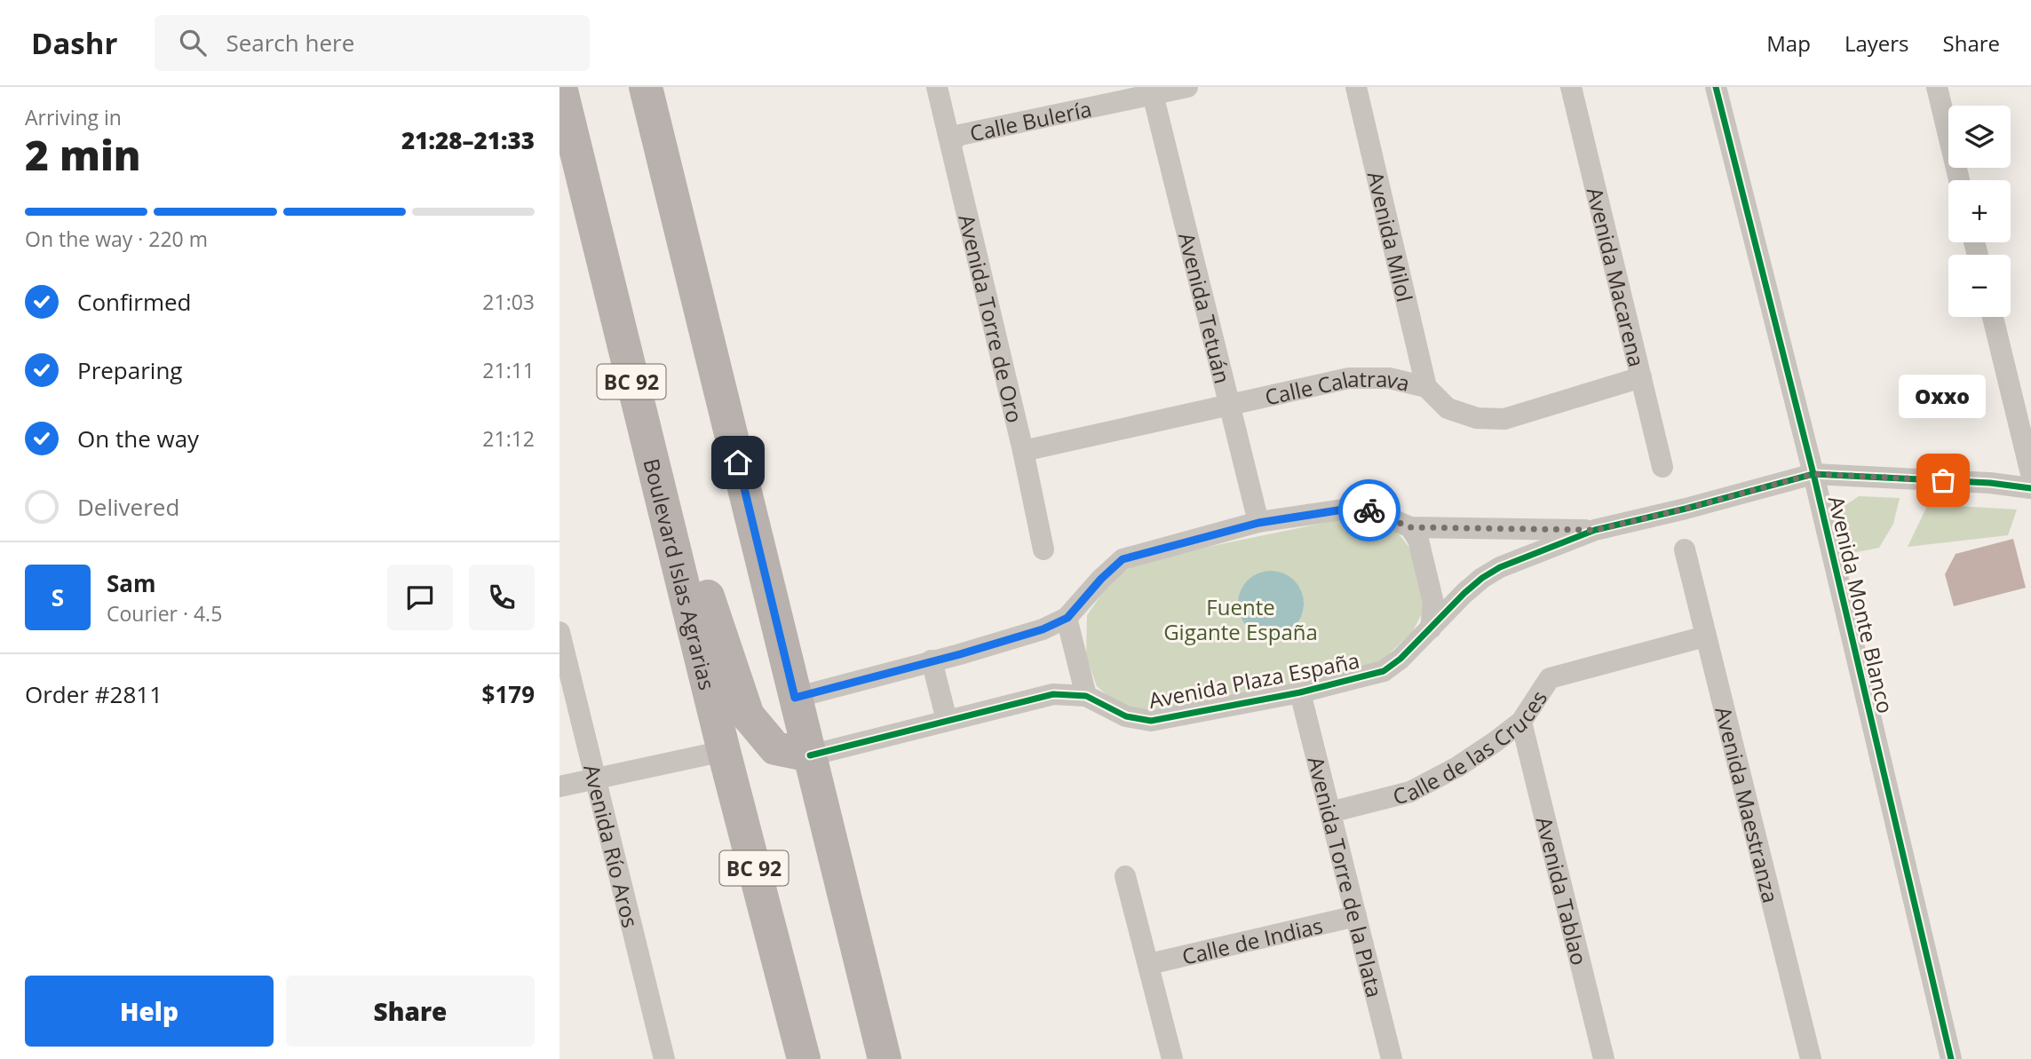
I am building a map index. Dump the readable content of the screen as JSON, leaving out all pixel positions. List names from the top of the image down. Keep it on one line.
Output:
{"streets":{"main road":["BC 92","Boulevard Islas Agrarias"],"street":["Calle Bulería","Avenida Milol","Avenida Macarena","Avenida Tetuán","Avenida Torre de Oro","Calle Calatrava","Avenida Monte Blanco","Avenida Plaza España","Calle de las Cruces","Avenida Maestranza","Avenida Río Aros","Avenida Torre de la Plata","Avenida Tablao","Calle de Indias"]},"crossings":[["Calle Bulería","Avenida Tetuán"],["Calle Bulería","Avenida Torre de Oro"],["Avenida Milol","Calle Calatrava"],["Avenida Macarena","Calle Calatrava"],["Avenida Tetuán","Calle Calatrava"],["Avenida Torre de Oro","Calle Calatrava"],["Avenida Plaza España","Avenida Torre de la Plata"],["Calle de las Cruces","Avenida Maestranza"],["Calle de las Cruces","Avenida Torre de la Plata"],["Calle de las Cruces","Avenida Tablao"],["Avenida Torre de la Plata","Calle de Indias"]],"parks":["Fuente Gigante España"],"places":["Oxxo"],"page":{"header":"Dashr","search":"Search here","nav":["Map","Layers","Share"],"heading":["2 min","Arriving in","21:28–21:33"],"panel":["Sam","Courier · 4.5","Order #2811","$179"],"map_buttons":["+","−"],"bar":"On the way · 220 m","list":[["Confirmed","21:03"],["Preparing","21:11"],["On the way","21:12"],"Delivered"],"bubble":"Oxxo","round":"S","buttons":["Help","Share"]}}
